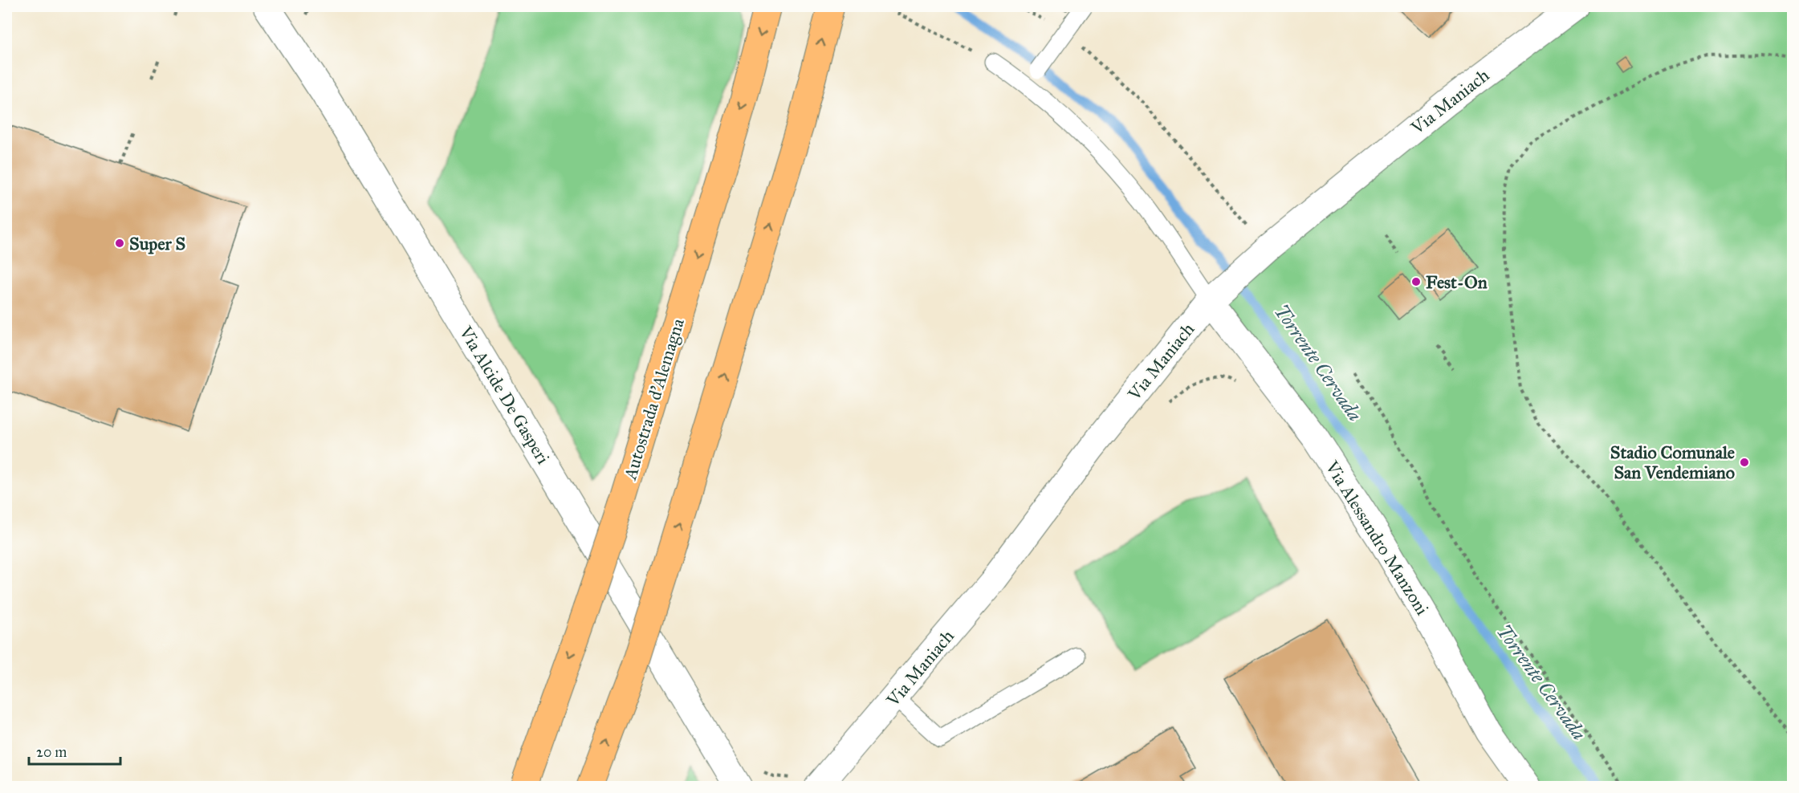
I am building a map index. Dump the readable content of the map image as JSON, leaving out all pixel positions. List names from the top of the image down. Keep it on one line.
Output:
{"streets":{"highway":["Autostrada d'Alemagna"],"street":["Via Maniach","Via Alcide De Gasperi","Via Alessandro Manzoni"]},"crossings":[["Via Maniach","Via Alessandro Manzoni"]],"water":["Torrente Cervada"],"places":["Super S","Fest-On","Stadio Comunale San Vendemiano"],"scale_bar":"20 m"}
